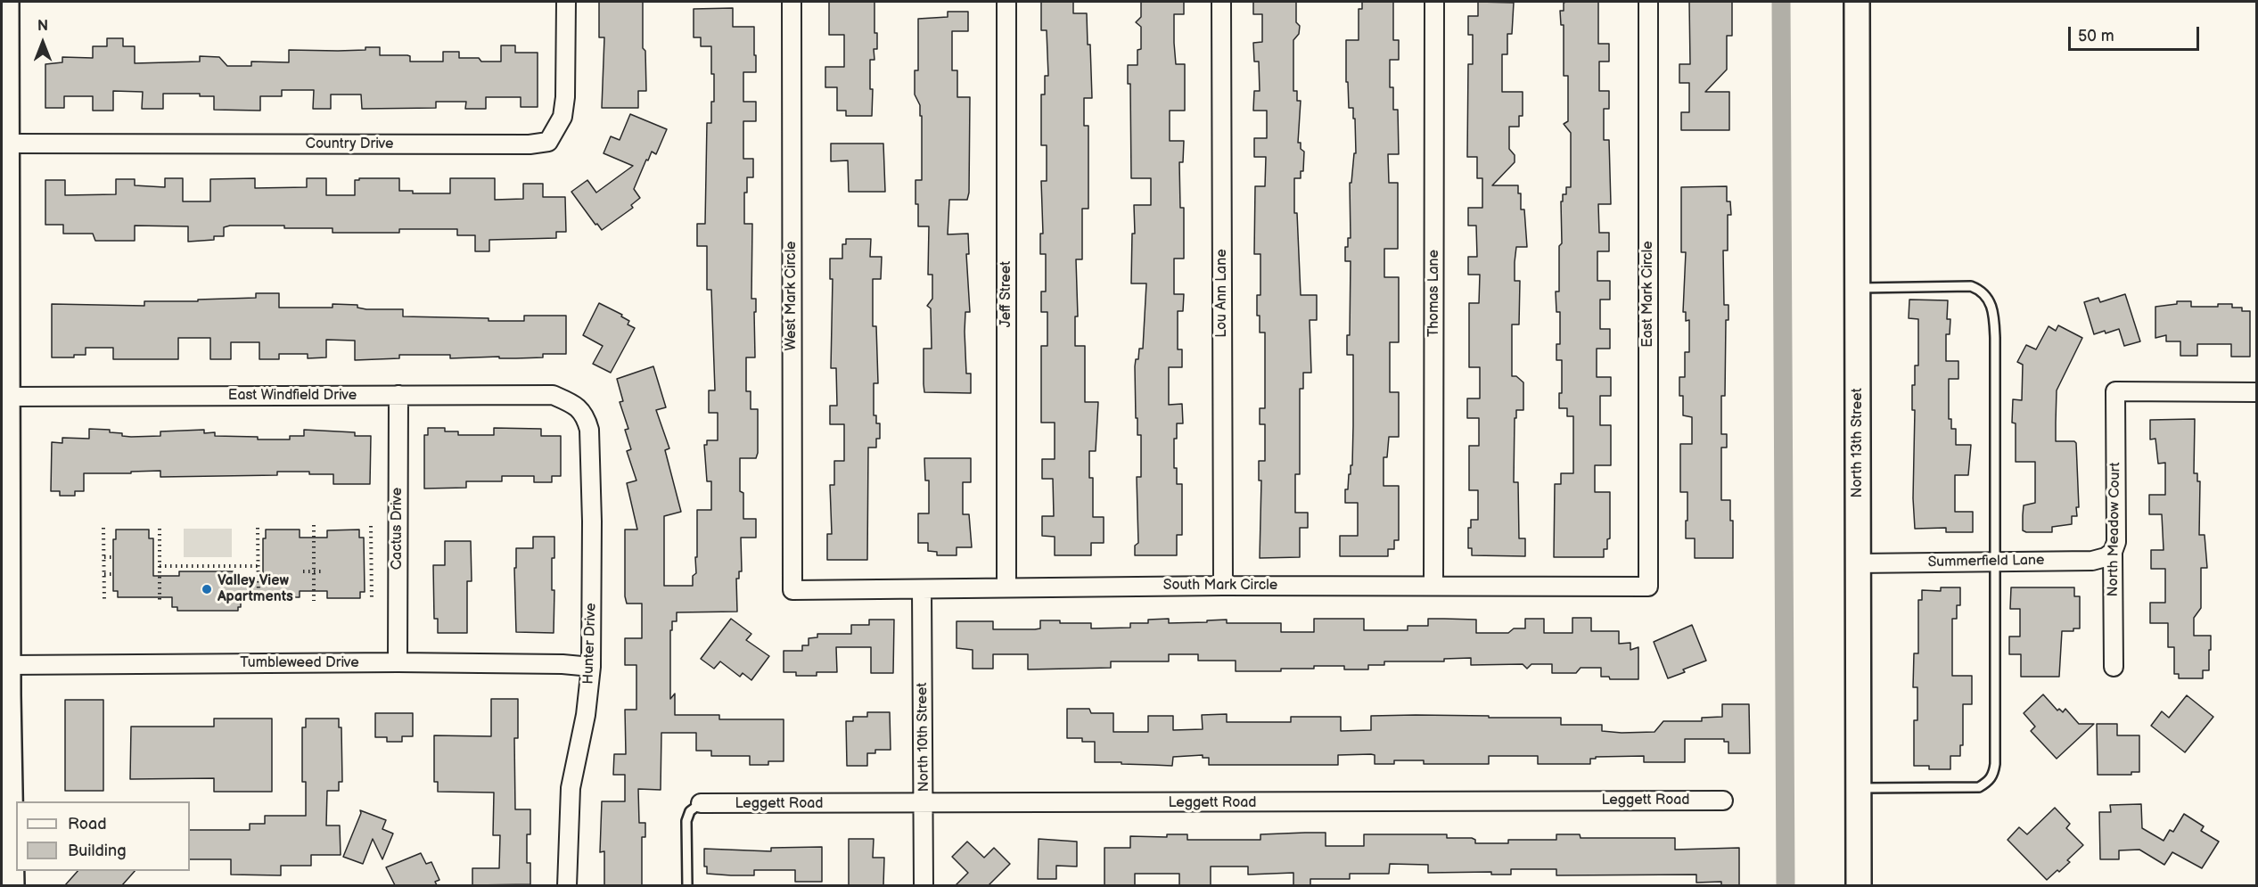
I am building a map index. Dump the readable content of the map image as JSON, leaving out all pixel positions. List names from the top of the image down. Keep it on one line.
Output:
{"streets":{"street":["Country Drive","Lou Ann Lane","Thomas Lane","Jeff Street","East Mark Circle","West Mark Circle","East Windfield Drive","North 13th Street","Cactus Drive","North Meadow Court","Summerfield Lane","South Mark Circle","Hunter Drive","Tumbleweed Drive","North 10th Street","Leggett Road"]},"crossings":[["Lou Ann Lane","South Mark Circle"],["Thomas Lane","South Mark Circle"],["Jeff Street","South Mark Circle"],["East Mark Circle","South Mark Circle"],["West Mark Circle","South Mark Circle"],["East Windfield Drive","Cactus Drive"],["East Windfield Drive","Hunter Drive"],["North 13th Street","Summerfield Lane"],["Cactus Drive","Tumbleweed Drive"],["North Meadow Court","Summerfield Lane"],["South Mark Circle","North 10th Street"],["Hunter Drive","Tumbleweed Drive"],["North 10th Street","Leggett Road"]],"places":["Valley View Apartments"],"legend":["Road","Building"],"scale_bar":"50 m","north":"top"}
